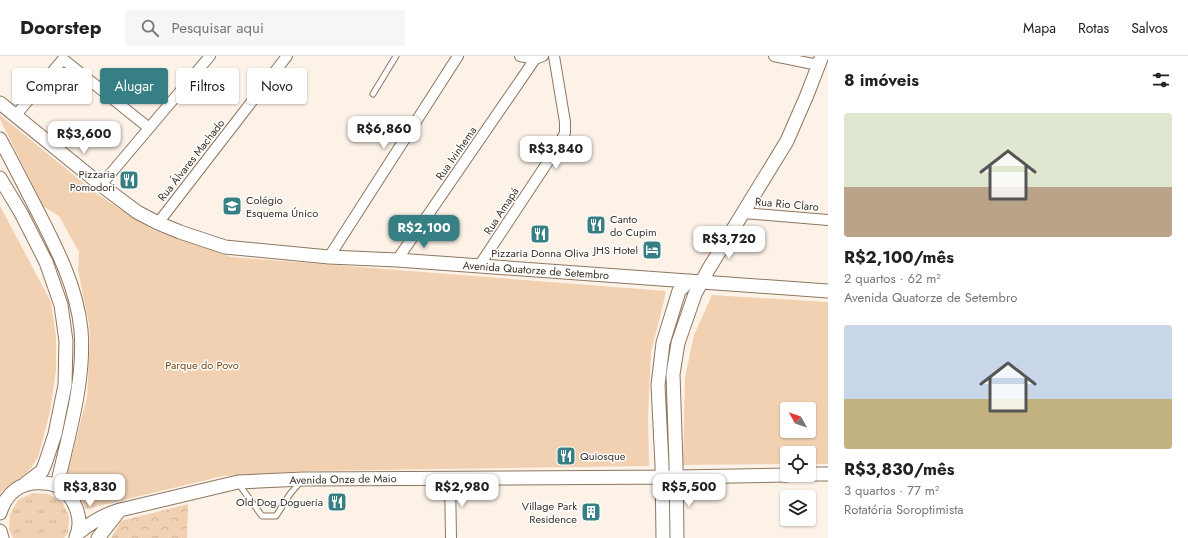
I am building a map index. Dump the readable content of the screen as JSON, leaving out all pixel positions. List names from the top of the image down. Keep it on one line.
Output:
{"streets":{"street":["Rua Ivinhema","Rua Álvares Machado","Rua Rio Claro","Rua Amapá","Avenida Quatorze de Setembro","Avenida Onze de Maio"]},"crossings":[["Rua Ivinhema","Avenida Quatorze de Setembro"],["Rua Álvares Machado","Avenida Quatorze de Setembro"],["Rua Amapá","Avenida Quatorze de Setembro"]],"parks":["Parque do Povo"],"places":{"restaurant":["Pizzaria Pomodori","Canto do Cupim","Pizzaria Donna Oliva","Quiosque","Old Dog Dogueria"],"school or university":["Colégio Esquema Único"],"hotel":["JHS Hotel"],"building":["Village Park Residence"]},"north":"top left","page":{"header":"Doorstep","search":"Pesquisar aqui","nav":["Mapa","Rotas","Salvos"],"heading":"8 imóveis","chip":["Comprar","Alugar","Filtros","Novo"],"list":[{"name":"R$2,100/mês","note":"2 quartos · 62 m² · Avenida Quatorze de Setembro"},{"name":"R$3,830/mês","note":"3 quartos · 77 m² · Rotatória Soroptimista"}],"price":["R$6,860","R$3,600","R$3,840","R$2,100","R$3,720","R$3,830","R$2,980","R$5,500"]}}
